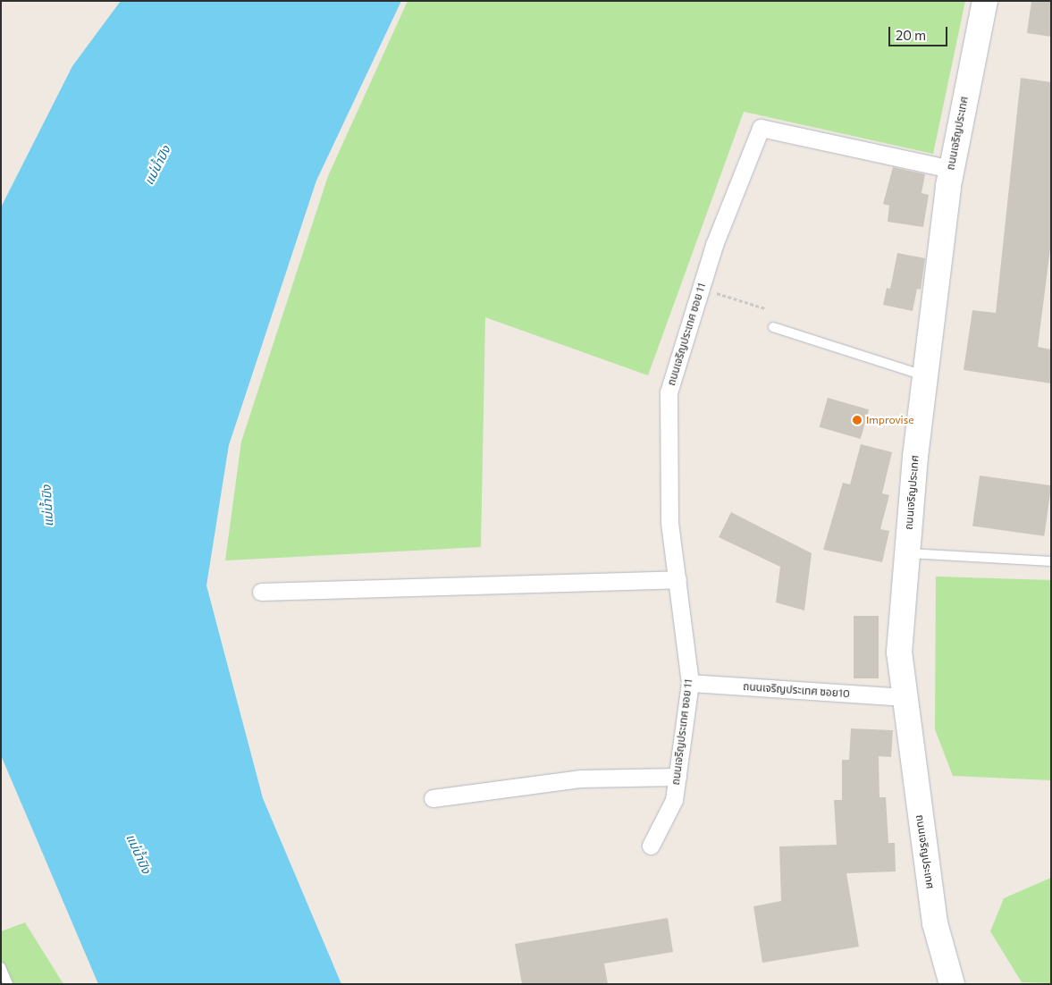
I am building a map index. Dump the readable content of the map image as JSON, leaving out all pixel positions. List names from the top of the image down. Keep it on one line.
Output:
{"streets":{"street":["ถนนเจริญประเทศ","ถนนเจริญประเทศ ซอย 11","ถนนเจริญประเทศ ซอย10"]},"crossings":[["ถนนเจริญประเทศ","ถนนเจริญประเทศ ซอย 11"],["ถนนเจริญประเทศ","ถนนเจริญประเทศ ซอย10"],["ถนนเจริญประเทศ ซอย 11","ถนนเจริญประเทศ ซอย10"]],"water":["แม่น้ำปิง"],"places":["Improvise"],"scale_bar":"20 m"}
